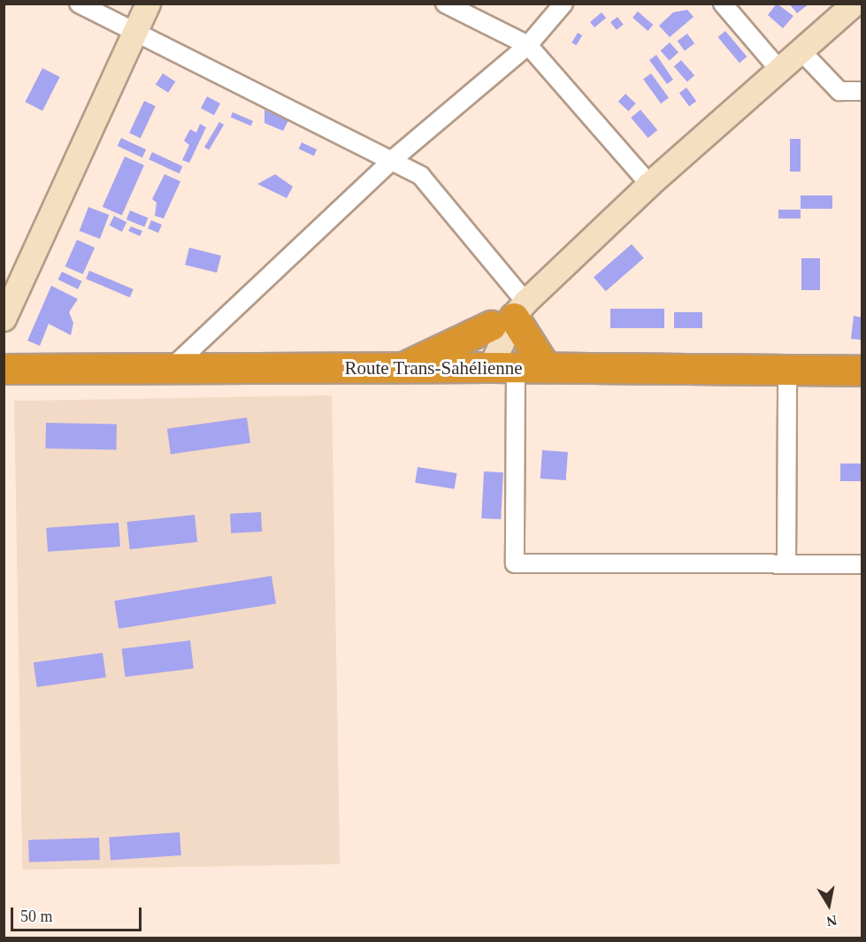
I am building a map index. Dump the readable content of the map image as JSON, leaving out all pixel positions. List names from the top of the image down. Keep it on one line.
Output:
{"streets":{"highway":["Route Trans-Sahélienne"]},"scale_bar":"50 m","north":"bottom"}
